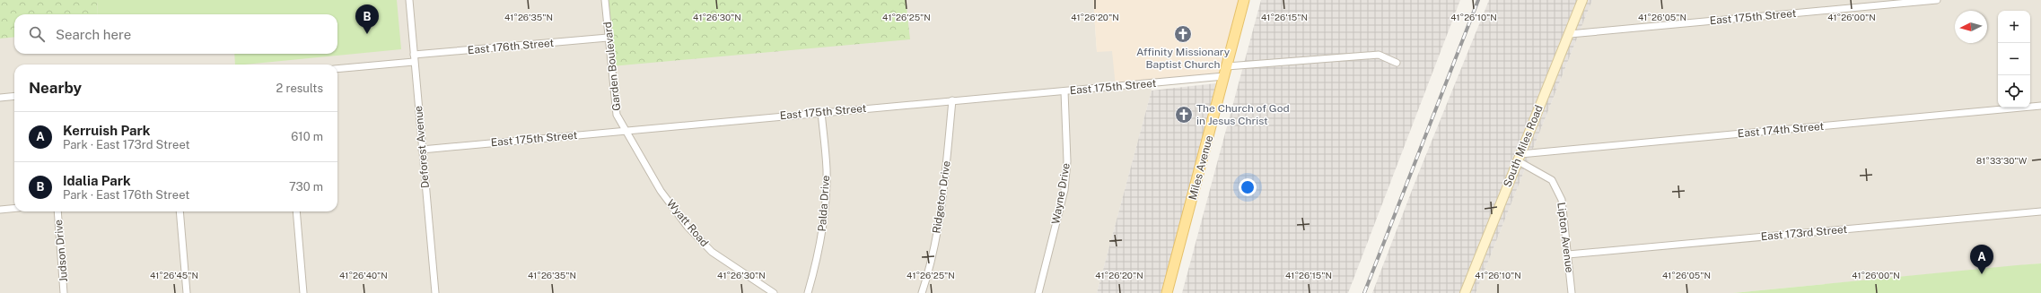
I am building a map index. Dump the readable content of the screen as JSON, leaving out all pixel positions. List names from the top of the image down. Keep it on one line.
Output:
{"streets":{"main road":["Miles Avenue"],"street":["East 175th Street","East 176th Street","Garden Boulevard","East 174th Street","South Miles Road","Deforest Avenue","Wayne Drive","Ridgeton Drive","Palda Drive","Wyatt Road","East 173rd Street","Lipton Avenue","Judson Drive"]},"crossings":[["East 175th Street","Garden Boulevard"],["East 175th Street","South Miles Road"],["East 175th Street","Deforest Avenue"],["East 175th Street","Miles Avenue"],["East 175th Street","Wayne Drive"],["East 175th Street","Ridgeton Drive"],["East 175th Street","Palda Drive"],["East 175th Street","Wyatt Road"],["East 176th Street","Garden Boulevard"],["East 176th Street","Deforest Avenue"],["Garden Boulevard","Wyatt Road"],["East 174th Street","South Miles Road"],["East 174th Street","Lipton Avenue"],["South Miles Road","Lipton Avenue"],["East 173rd Street","Lipton Avenue"]],"places":{"church":["Affinity Missionary Baptist Church","The Church of God in Jesus Christ"]},"north":"left","page":{"pins":["B","A"],"map_buttons":["+","−"],"search":"Search here","heading":["Nearby","2 results"],"list":[{"mark":"A","name":"Kerruish Park","note":"Park · East 173rd Street","value":"610 m"},{"mark":"B","name":"Idalia Park","note":"Park · East 176th Street","value":"730 m"}]},"coordinates":["41°26'35\"N","41°26'30\"N","41°26'25\"N","41°26'20\"N","41°26'15\"N","41°26'10\"N","41°26'05\"N","41°26'00\"N","81°33'30\"W","41°26'45\"N","41°26'40\"N"]}
